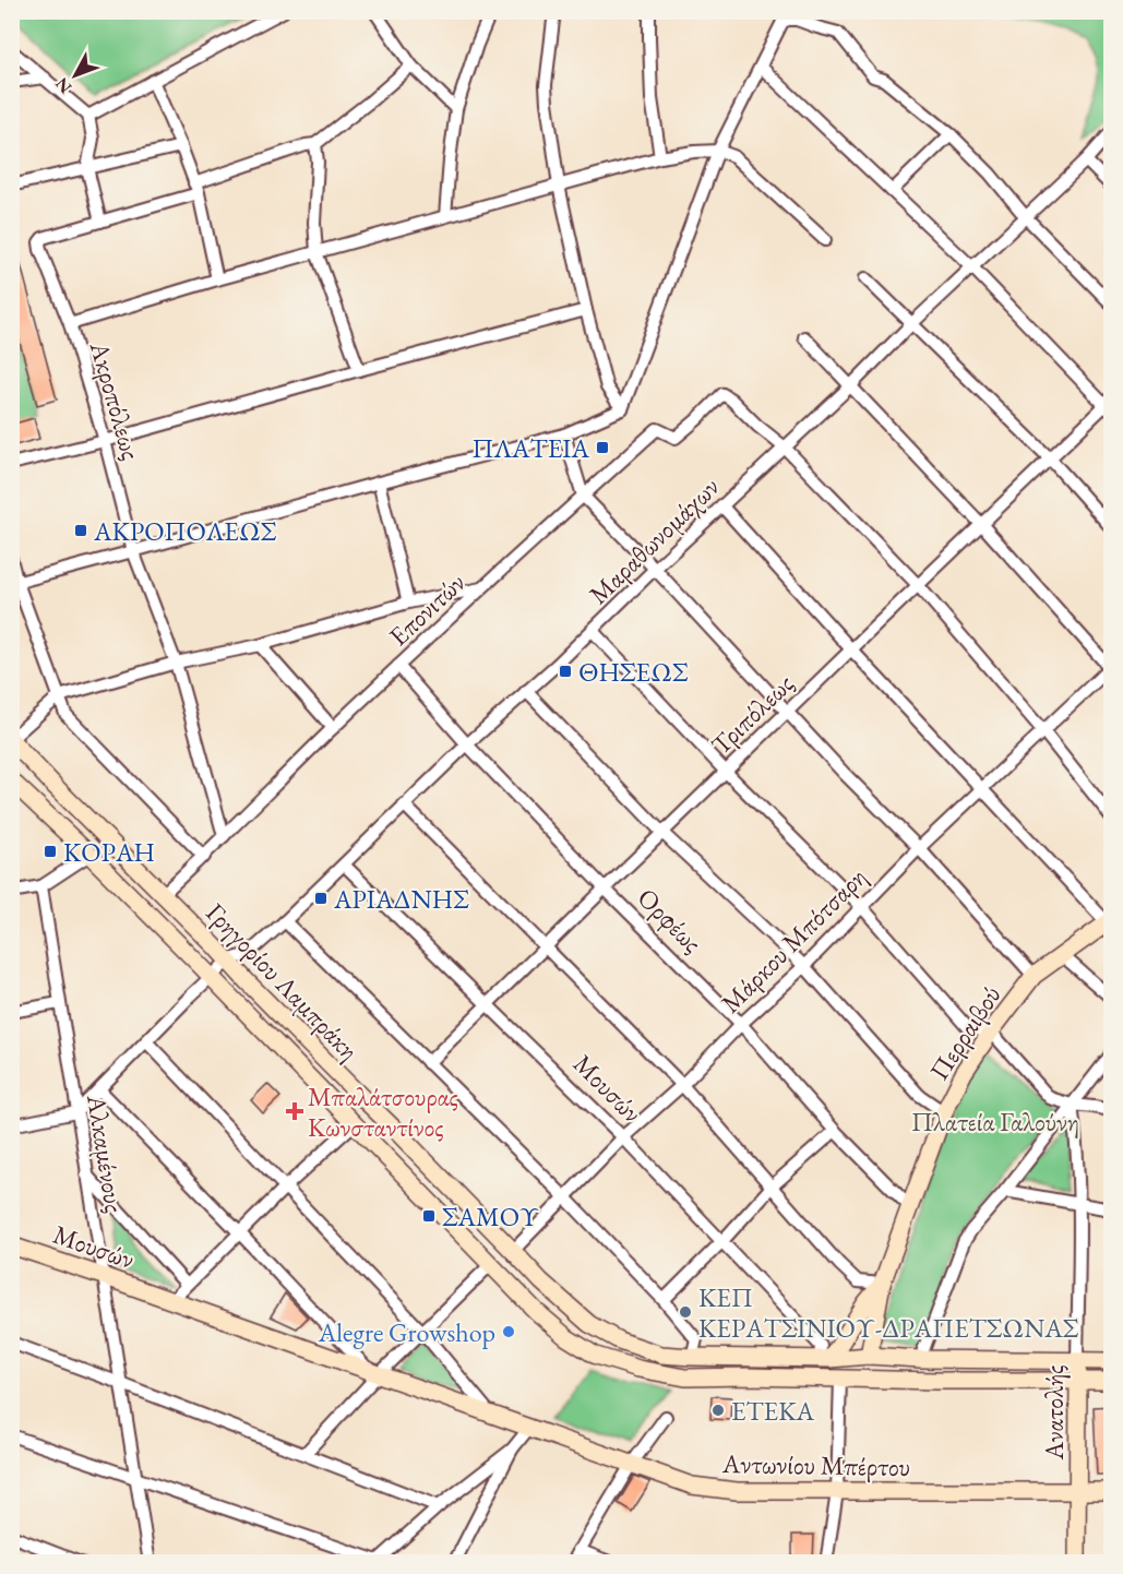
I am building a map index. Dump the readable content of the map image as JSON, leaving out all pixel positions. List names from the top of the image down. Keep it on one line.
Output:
{"streets":{"main road":["Γρηγορίου Λαμπράκη","Περραιβού","Μουσών","Ανατολής","Αντωνίου Μπέρτου"],"street":["Ακροπόλεως","Μαραθωνομάχων","Επονιτών","Τριπόλεως","Ορφέως","Μάρκου Μπότσαρη","Αλκαμένους"]},"crossings":[["Ακροπόλεως","Επονιτών"],["Μαραθωνομάχων","Επονιτών"],["Μαραθωνομάχων","Ορφέως"],["Μαραθωνομάχων","Γρηγορίου Λαμπράκη"],["Μαραθωνομάχων","Μουσών"],["Μαραθωνομάχων","Αλκαμένους"],["Επονιτών","Ορφέως"],["Επονιτών","Γρηγορίου Λαμπράκη"],["Τριπόλεως","Ορφέως"],["Τριπόλεως","Μουσών"],["Ορφέως","Μάρκου Μπότσαρη"],["Ορφέως","Περραιβού"],["Μάρκου Μπότσαρη","Γρηγορίου Λαμπράκη"],["Μάρκου Μπότσαρη","Μουσών"],["Γρηγορίου Λαμπράκη","Περραιβού"],["Γρηγορίου Λαμπράκη","Μουσών"],["Γρηγορίου Λαμπράκη","Ανατολής"],["Περραιβού","Μουσών"],["Μουσών","Αλκαμένους"],["Μουσών","Αντωνίου Μπέρτου"],["Ανατολής","Αντωνίου Μπέρτου"]],"parks":["Πλατεία Γαλούνη"],"places":{"transit":["ΠΛΑΤΕΙΑ","ΑΚΡΟΠΟΛΕΩΣ","ΘΗΣΕΩΣ","ΚΟΡΑΗ","ΑΡΙΑΔΝΗΣ","ΣΑΜΟΥ"],"health":["Μπαλάτσουρας Κωνσταντίνος"],"other":["ΚΕΠ ΚΕΡΑΤΣΙΝΙΟΥ-ΔΡΑΠΕΤΣΩΝΑΣ","Alegre Growshop","ΕΤΕΚΑ"]},"north":"bottom left"}
